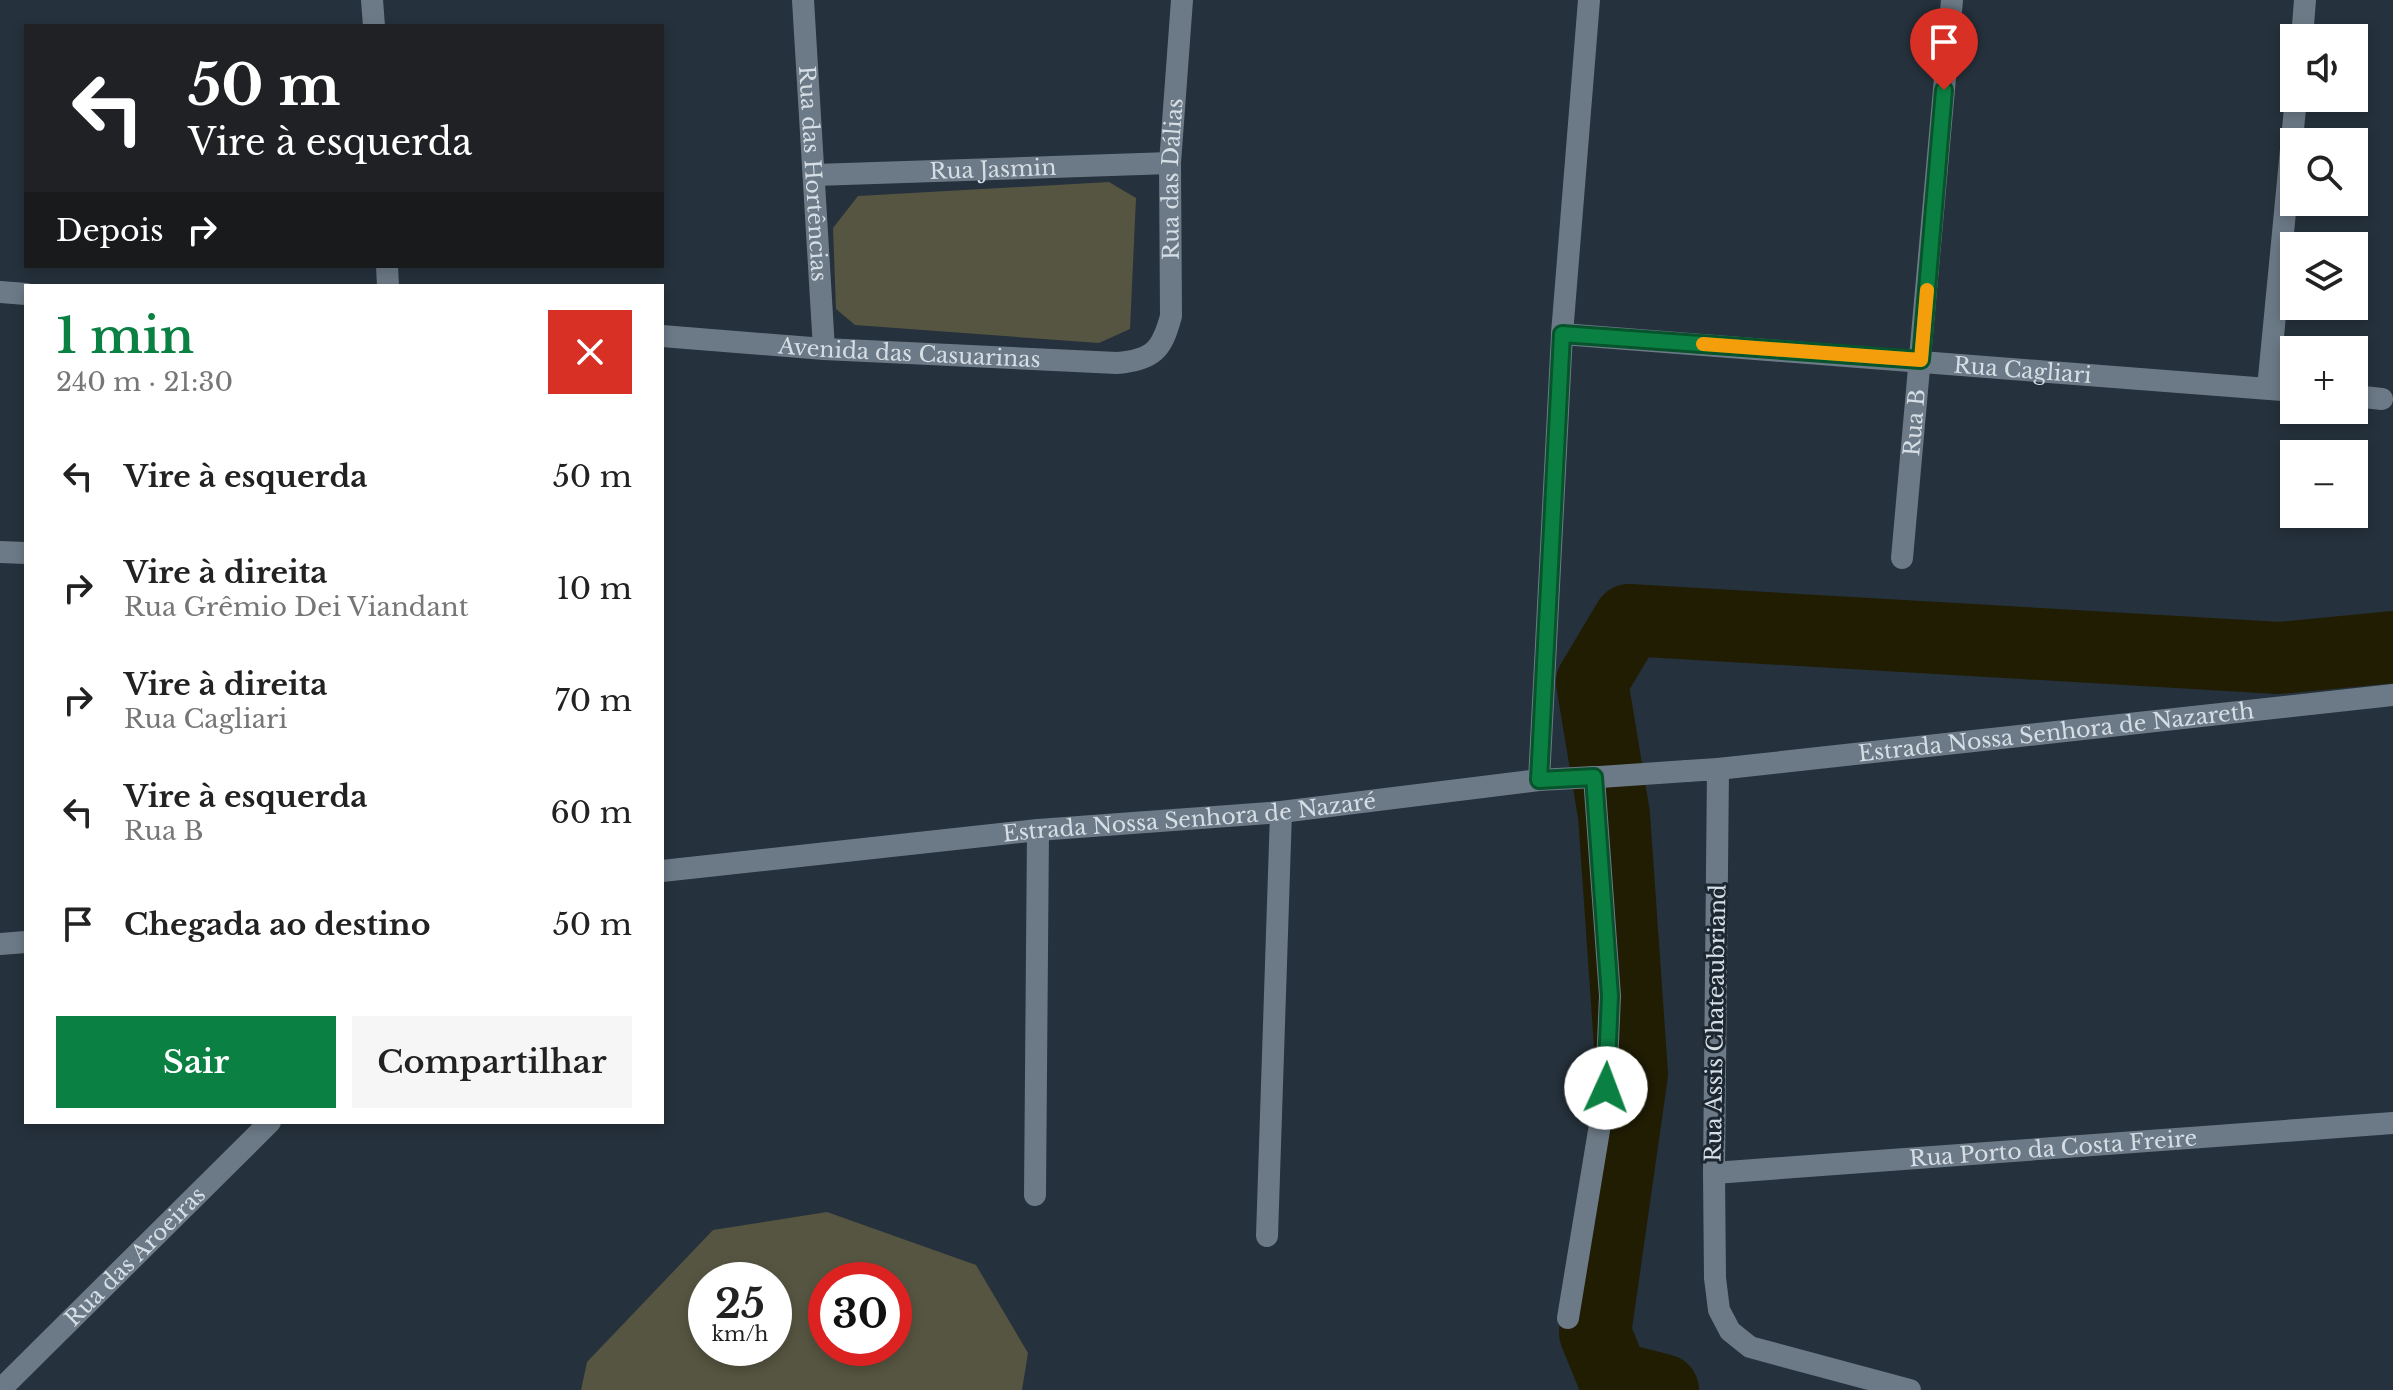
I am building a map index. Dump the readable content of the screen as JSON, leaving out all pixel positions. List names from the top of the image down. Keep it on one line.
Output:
{"streets":{"street":["Rua Jasmin","Rua das Hortências","Rua das Dálias","Avenida das Casuarinas","Rua Cagliari","Rua B","Estrada Nossa Senhora de Nazareth","Estrada Nossa Senhora de Nazaré","Rua Assis Chateaubriand","Rua Porto da Costa Freire","Rua das Aroeiras"]},"crossings":[["Rua Jasmin","Rua das Hortências"],["Rua Jasmin","Rua das Dálias"],["Rua das Hortências","Avenida das Casuarinas"],["Rua das Dálias","Avenida das Casuarinas"],["Rua Cagliari","Rua B"],["Estrada Nossa Senhora de Nazareth","Estrada Nossa Senhora de Nazaré"],["Estrada Nossa Senhora de Nazareth","Rua Assis Chateaubriand"],["Estrada Nossa Senhora de Nazaré","Rua Assis Chateaubriand"],["Rua Assis Chateaubriand","Rua Porto da Costa Freire"]],"page":{"map_buttons":["+","−"],"turn":["50 m","Vire à esquerda"],"then":"Depois","heading":["1 min","240 m · 21:30"],"list":[{"name":"Vire à esquerda","value":"50 m"},{"name":"Vire à direita","note":"Rua Grêmio Dei Viandant","value":"10 m"},{"name":"Vire à direita","note":"Rua Cagliari","value":"70 m"},{"name":"Vire à esquerda","note":"Rua B","value":"60 m"},{"name":"Chegada ao destino","value":"50 m"}],"buttons":["Sair","Compartilhar"],"speed":"25 km/h","limit":"30"}}
